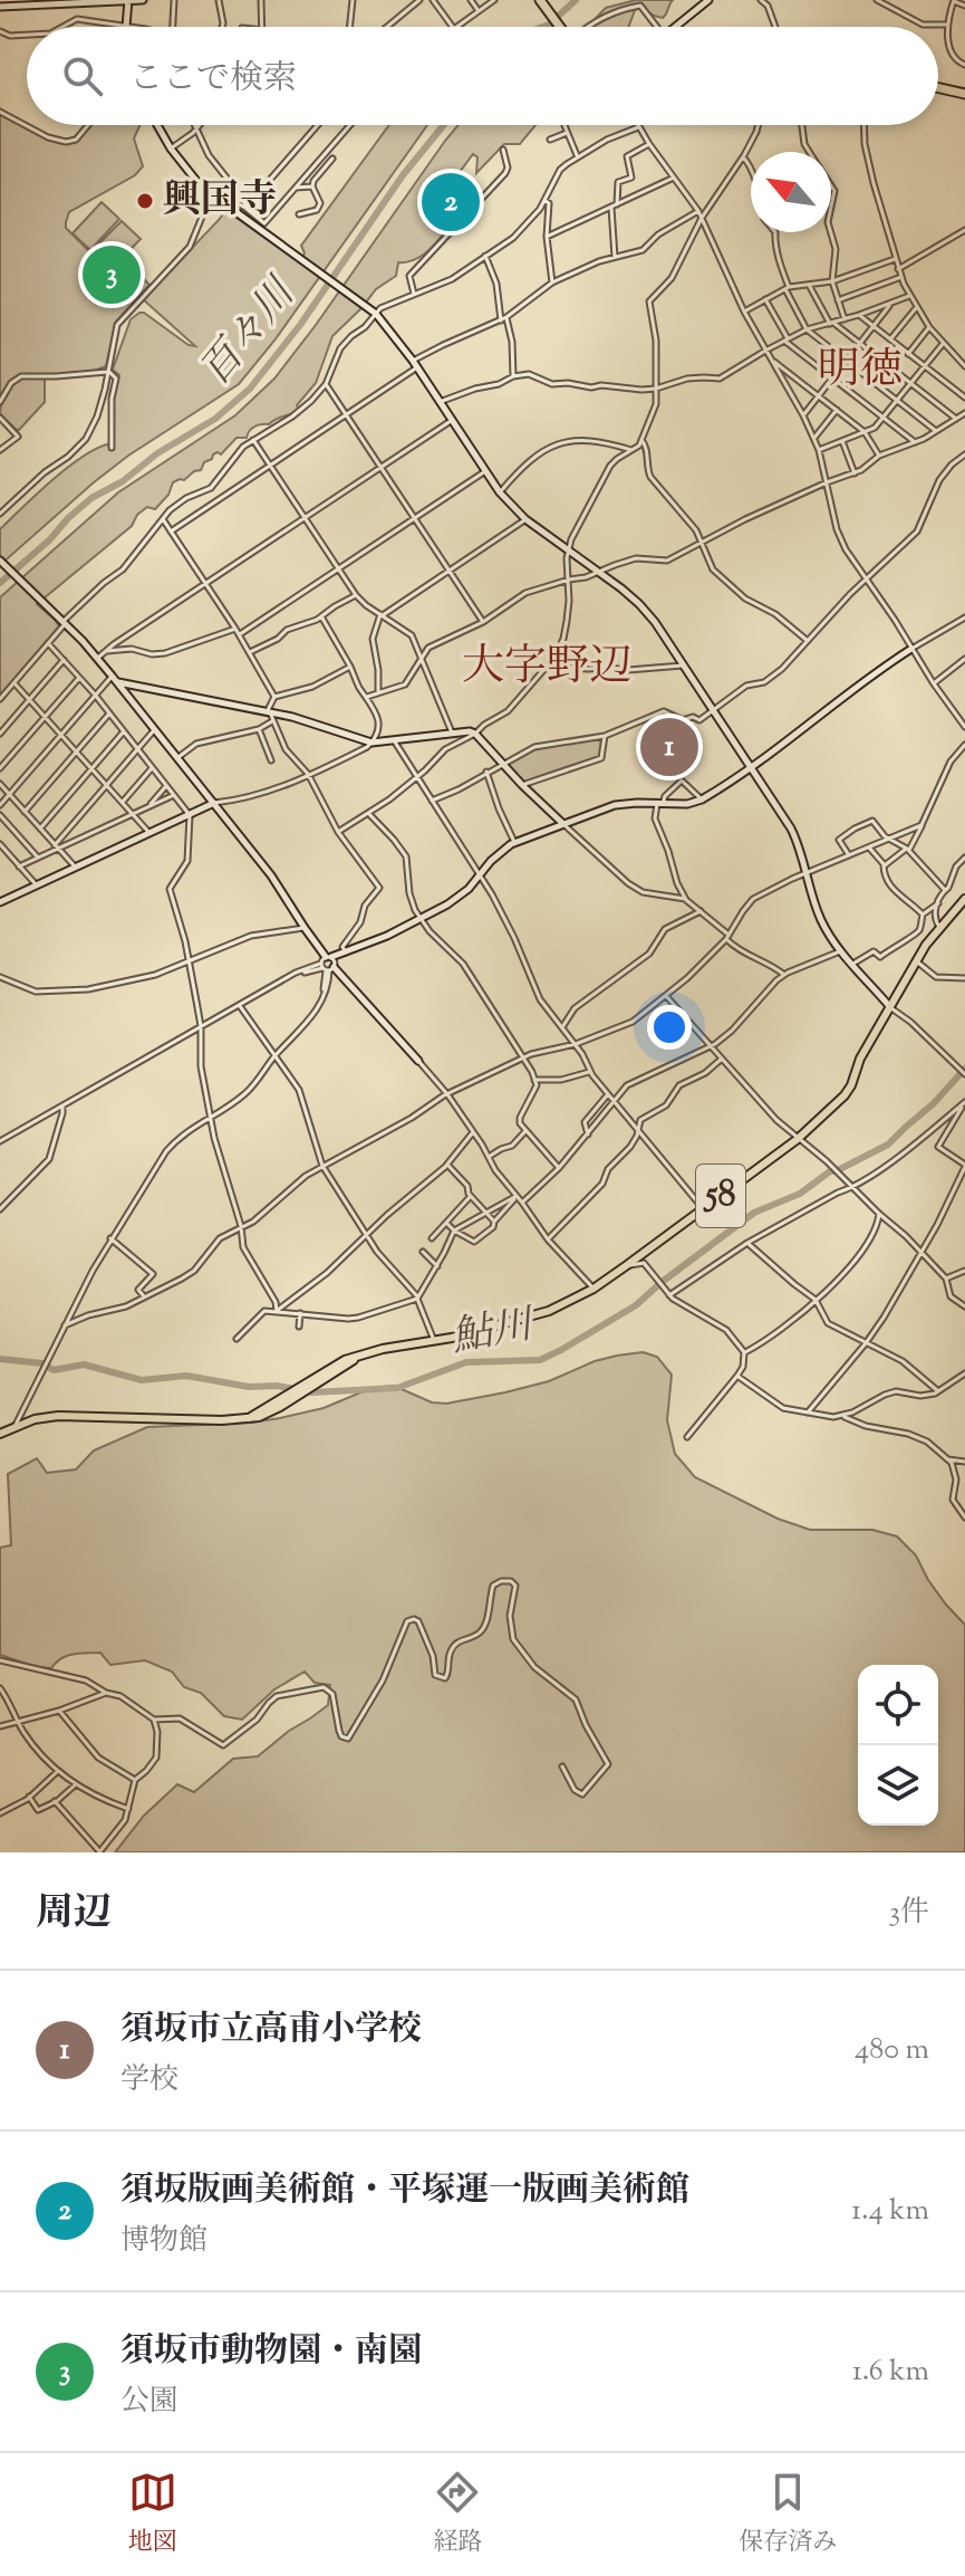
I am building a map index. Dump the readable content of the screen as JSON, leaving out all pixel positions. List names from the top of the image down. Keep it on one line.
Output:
{"streets":{"main road":["58"]},"districts":["明徳","大字野辺"],"water":["百々川","鮎川"],"places":["興国寺"],"north":"top left","page":{"search":"ここで検索","pins":["2","3","1"],"heading":["周辺","3件"],"list":[{"mark":"1","name":"須坂市立高甫小学校","note":"学校","value":"480 m"},{"mark":"2","name":"須坂版画美術館・平塚運一版画美術館","note":"博物館","value":"1.4 km"},{"mark":"3","name":"須坂市動物園・南園","note":"公園","value":"1.6 km"}],"nav":["地図","経路","保存済み"]}}
